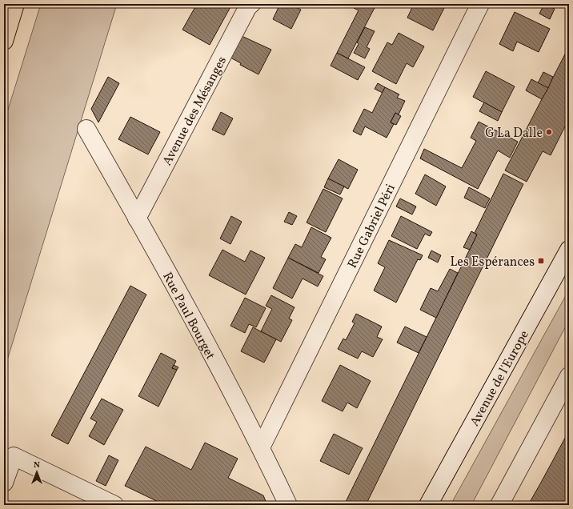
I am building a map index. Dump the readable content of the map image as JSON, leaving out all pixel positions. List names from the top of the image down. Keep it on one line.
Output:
{"streets":{"street":["Avenue des Mésanges","Rue Gabriel Péri","Rue Paul Bourget","Avenue de l'Europe"]},"crossings":[["Avenue des Mésanges","Rue Paul Bourget"],["Rue Gabriel Péri","Rue Paul Bourget"]],"places":{"other":["G La Dalle"],"transit":["Les Espérances"]},"north":"top"}
